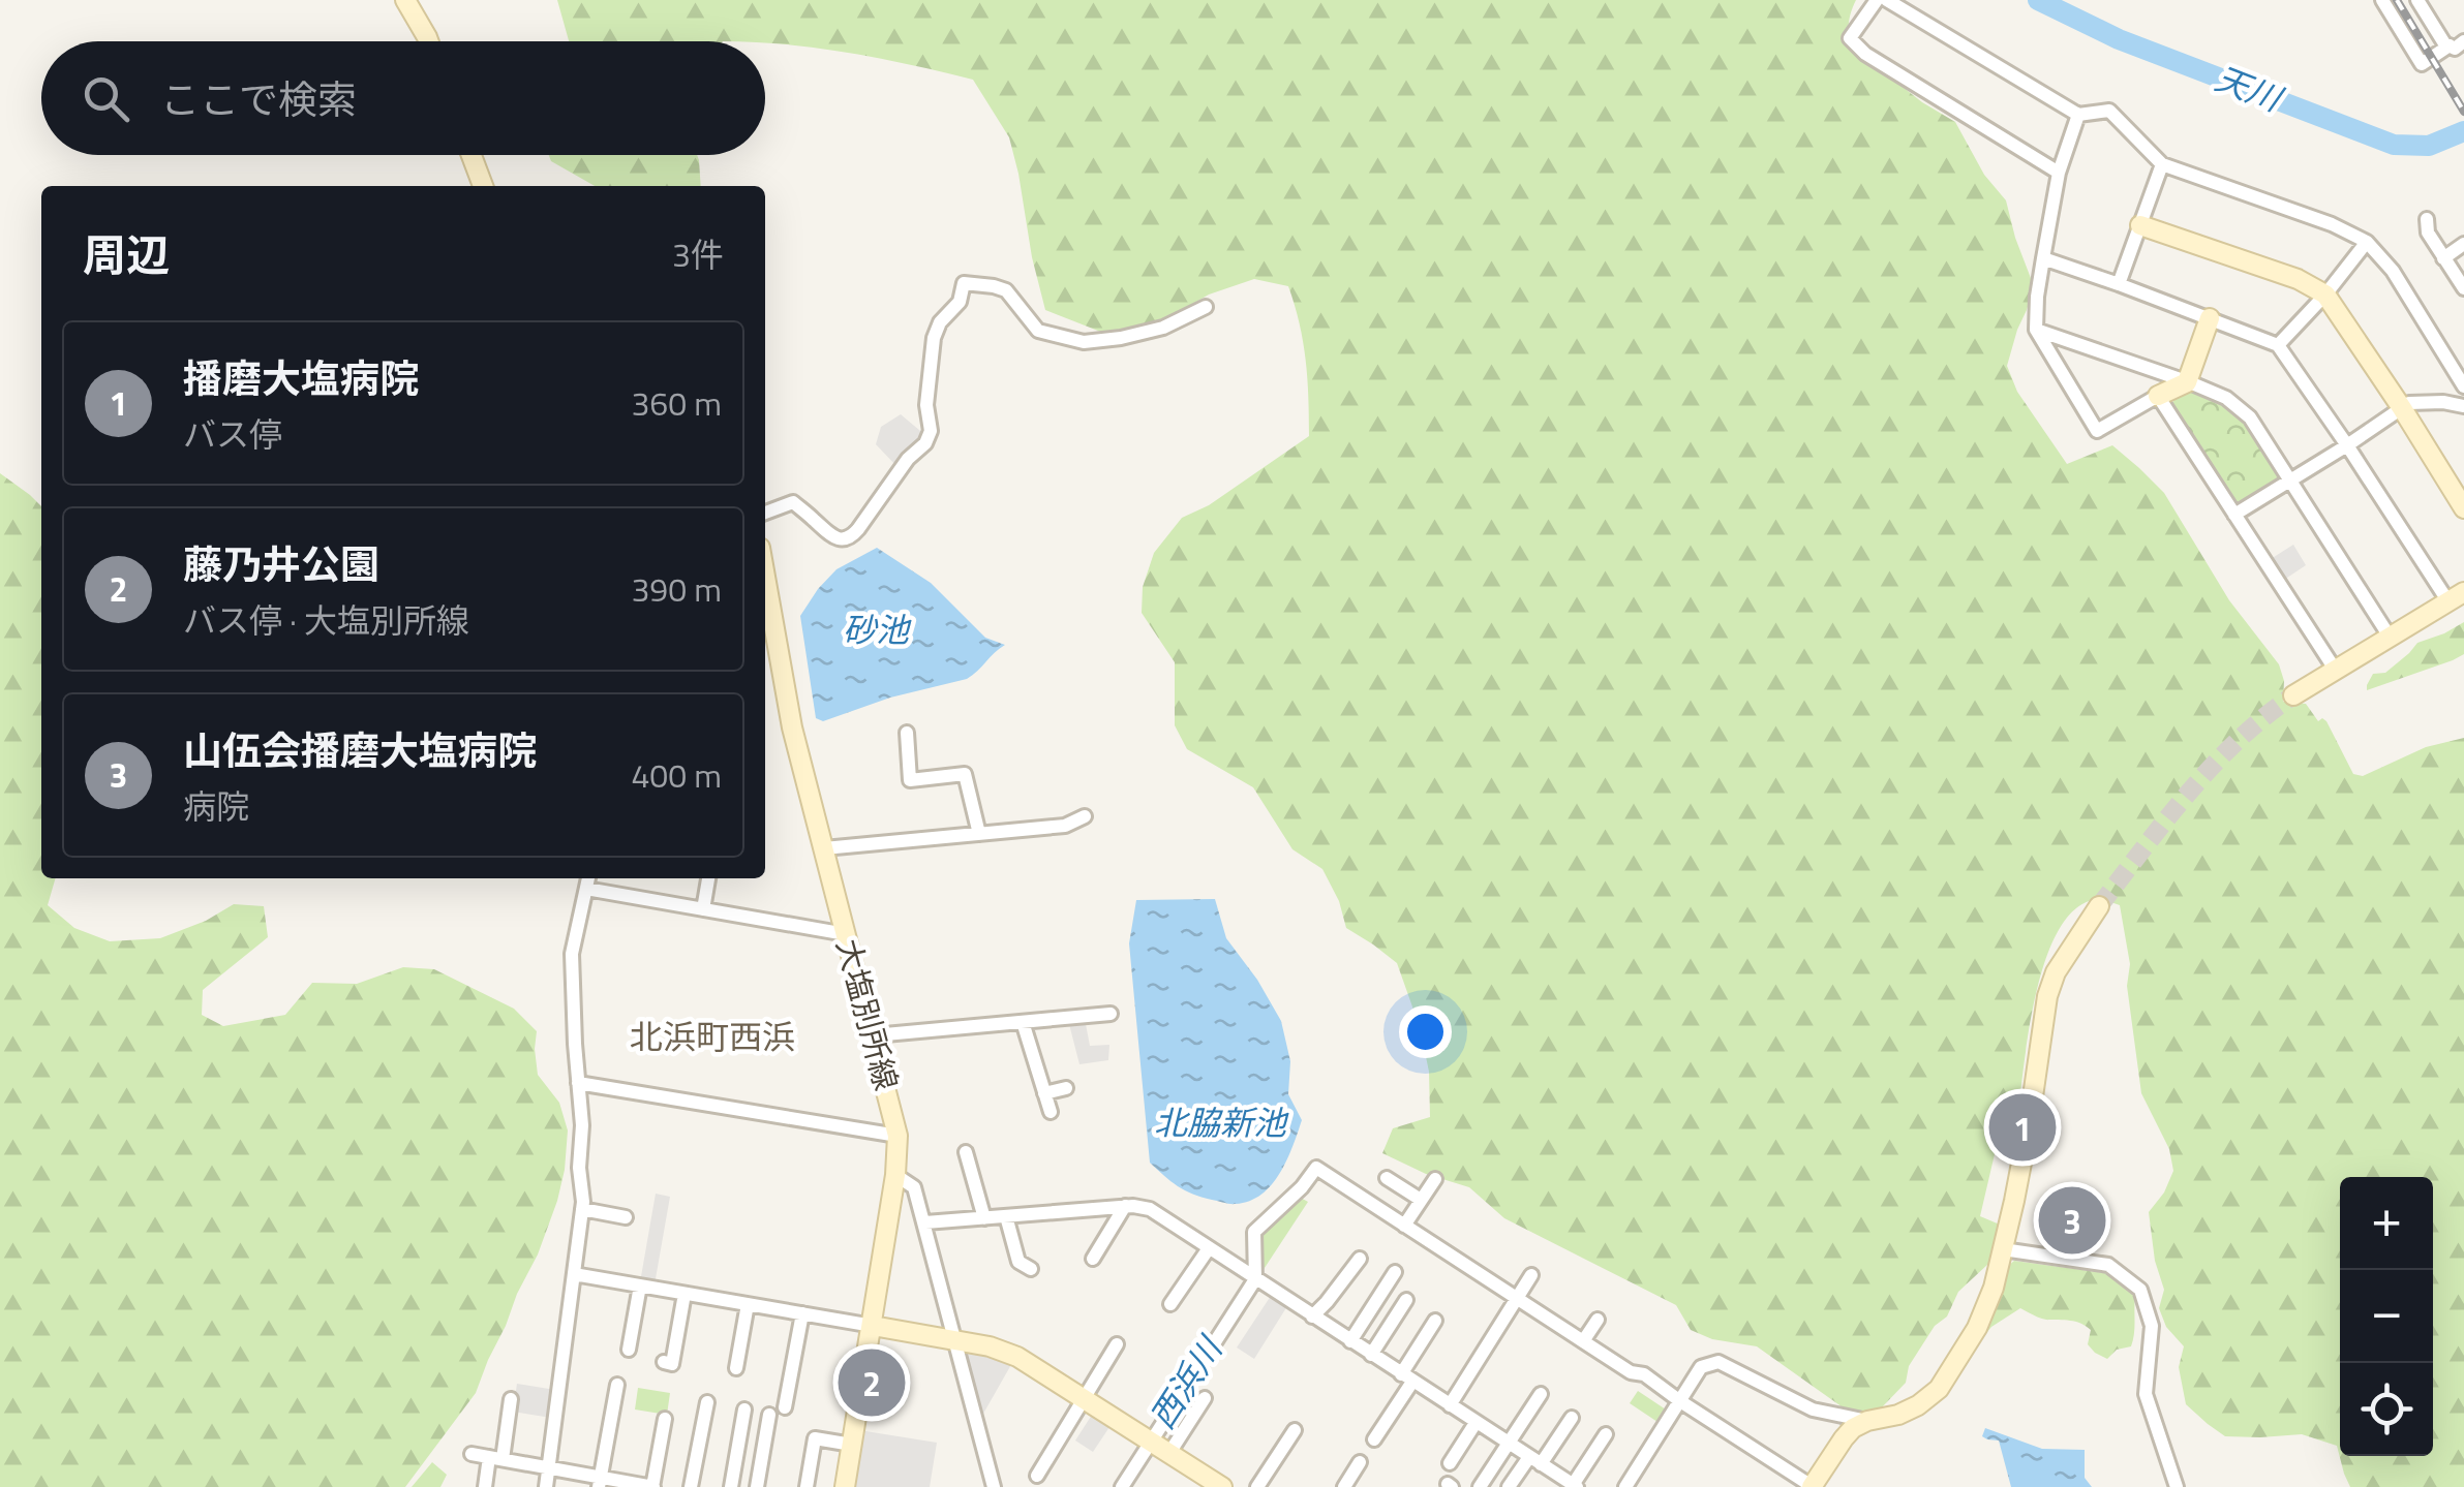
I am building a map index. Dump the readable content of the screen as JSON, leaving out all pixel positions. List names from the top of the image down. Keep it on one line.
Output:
{"streets":{"street":["大塩別所線"]},"districts":["北浜町西浜"],"water":["天川","砂池","北脇新池","西浜川"],"page":{"search":"ここで検索","heading":["周辺","3件"],"list":[{"mark":"1","name":"播磨大塩病院","note":"バス停","value":"360 m"},{"mark":"2","name":"藤乃井公園","note":"バス停 · 大塩別所線","value":"390 m"},{"mark":"3","name":"山伍会播磨大塩病院","note":"病院","value":"400 m"}],"pins":["1","3","2"],"map_buttons":["+","−"]}}
